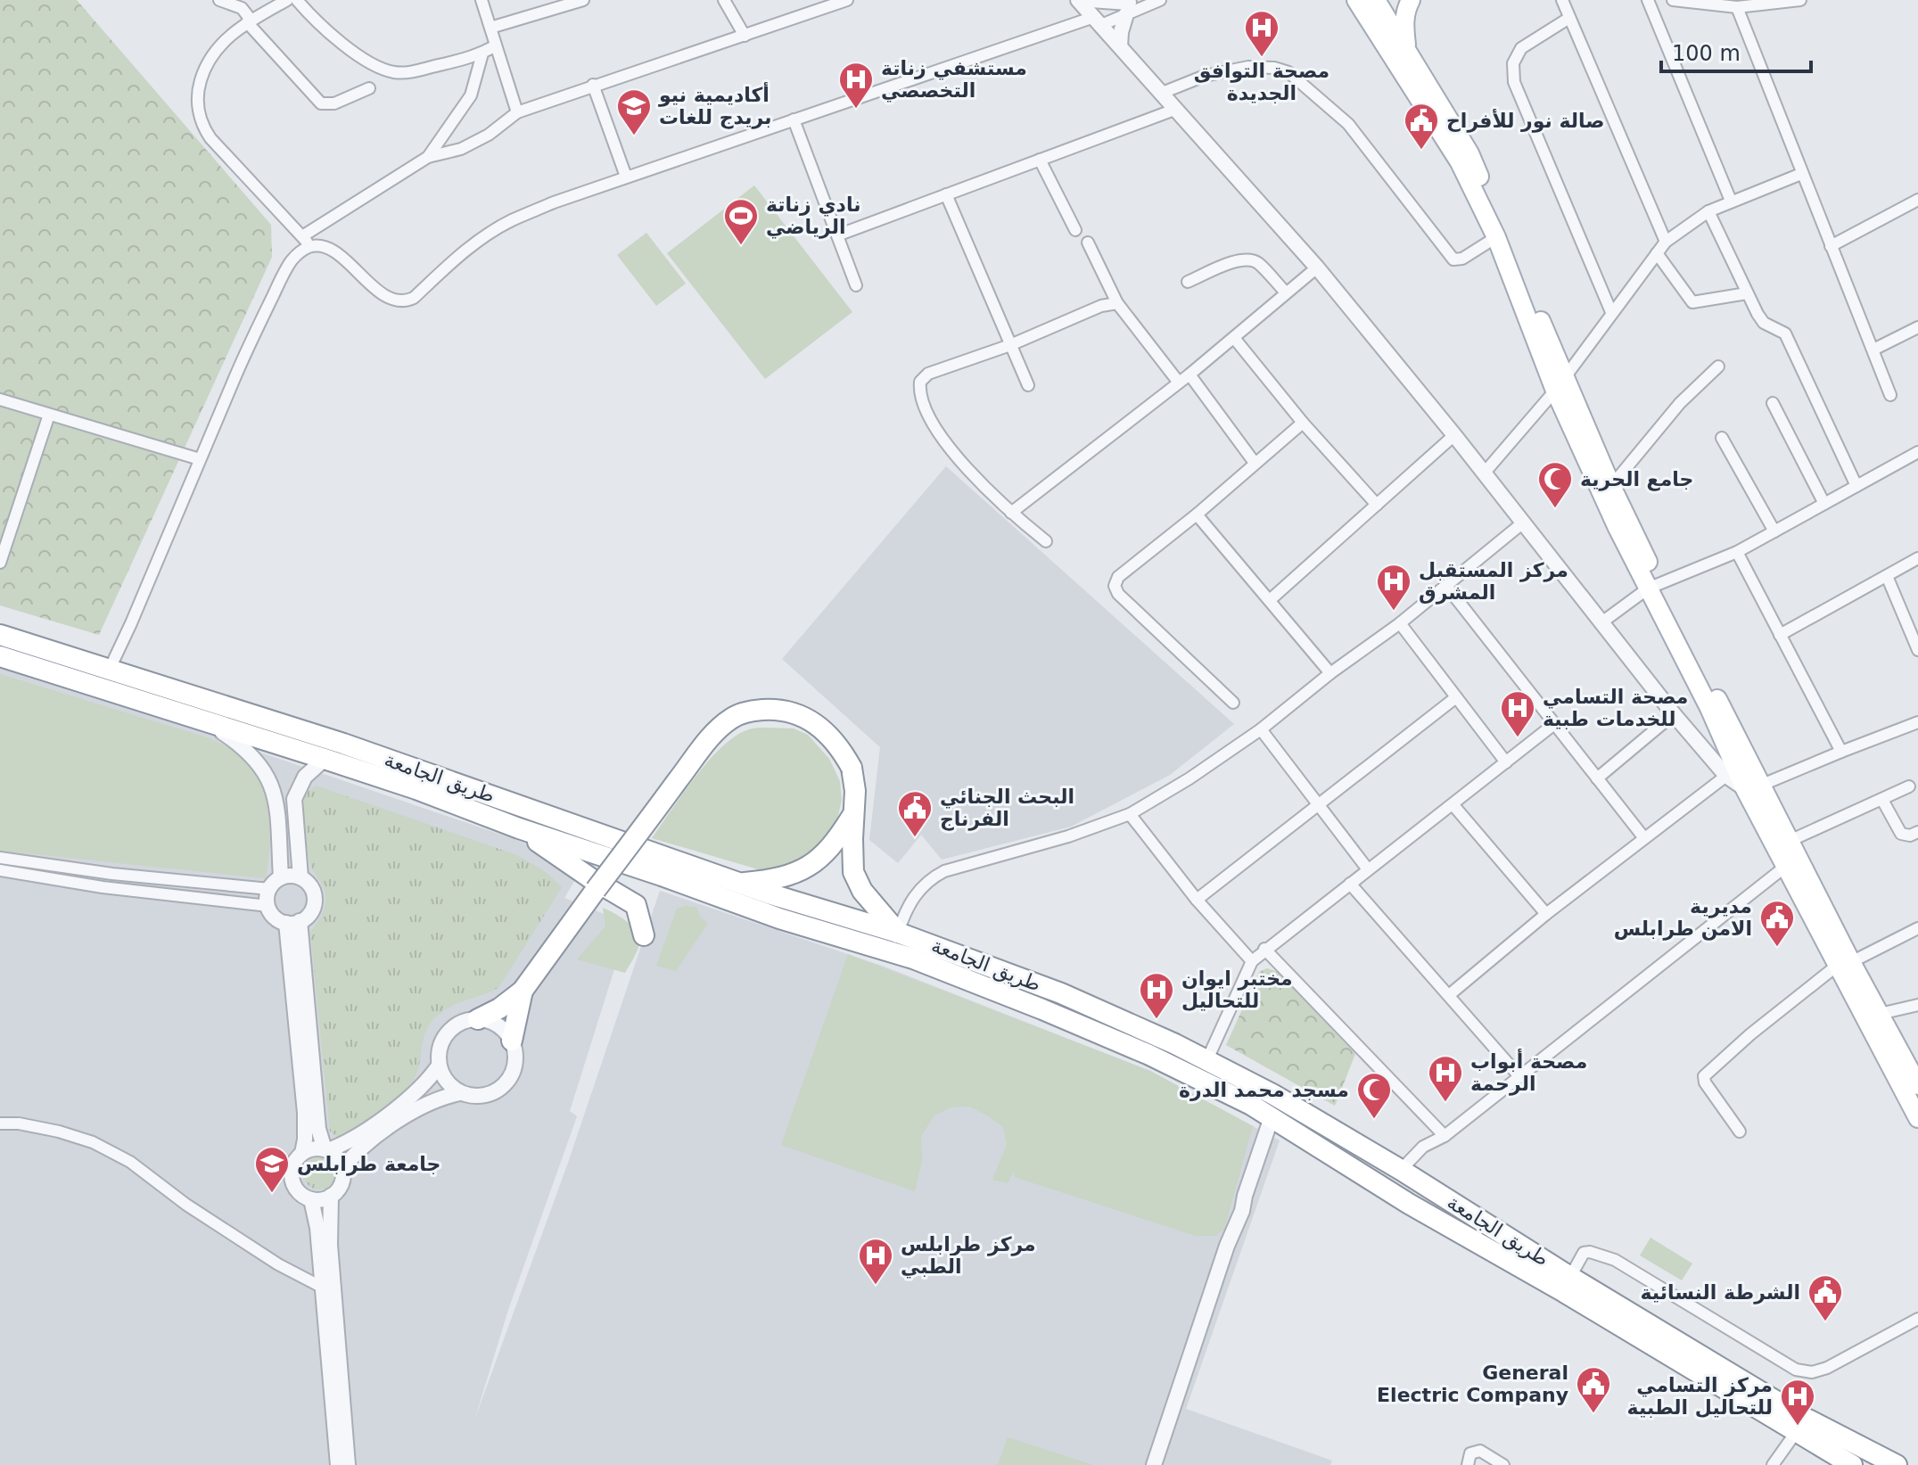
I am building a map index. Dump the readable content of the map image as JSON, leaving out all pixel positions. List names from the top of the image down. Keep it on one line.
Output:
{"streets":{"highway":["طريق الجامعة"]},"places":{"hospital":["مصحة التوافق الجديدة","مستشفي زناتة التخصصي","مركز المستقبل المشرق","مصحة التسامي للخدمات طبية","مختبر ايوان للتحاليل","مصحة أبواب الرحمة","مركز طرابلس الطبي","مركز التسامي للتحاليل الطبية"],"school or university":["أكاديمية نيو بريدج للغات","جامعة طرابلس"],"public building":["صالة نور للأفراح","البحث الجنائي الفرناج","مديرية الامن طرابلس","الشرطة النسائية","General Electric Company"],"sports":["نادي زناتة الرياضي"],"mosque":["جامع الحرية","مسجد محمد الدرة"]},"scale_bar":"100 m"}
